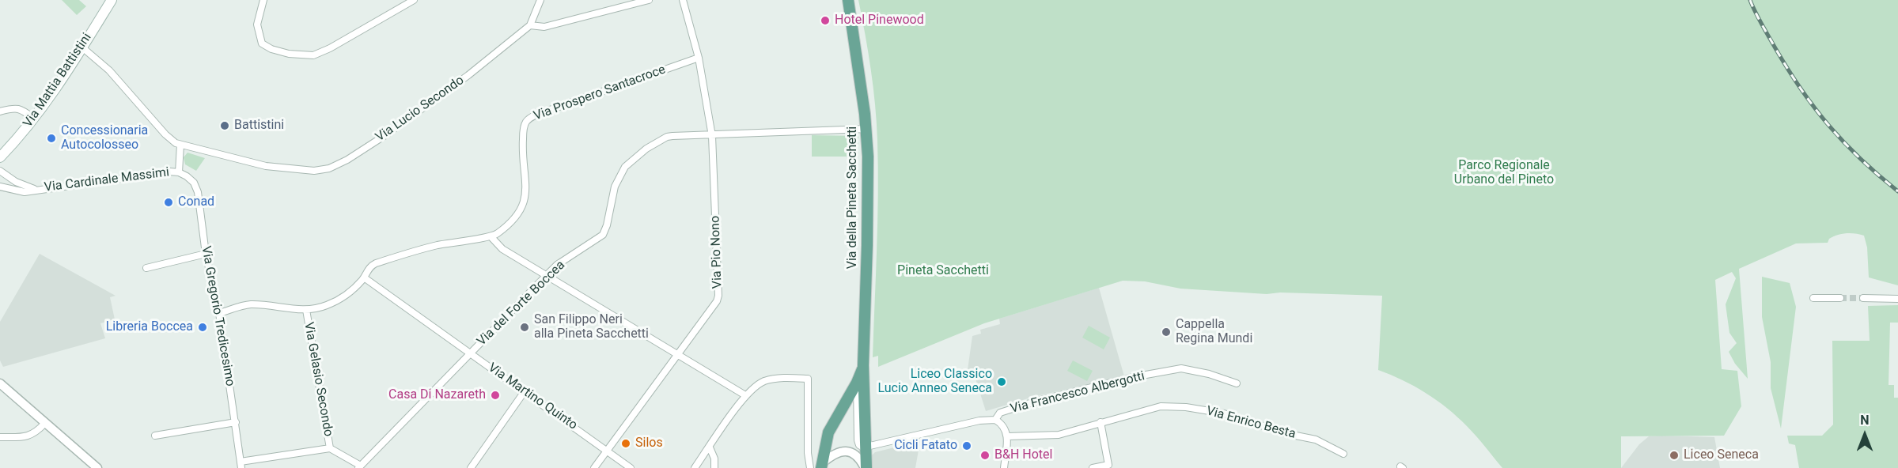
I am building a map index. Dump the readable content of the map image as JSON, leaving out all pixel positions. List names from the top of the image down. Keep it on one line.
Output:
{"streets":{"main road":["Via Mattia Battistini","Via della Pineta Sacchetti"],"street":["Via Prospero Santacroce","Via Lucio Secondo","Via Cardinale Massimi","Via Pio Nono","Via del Forte Boccea","Via Gregorio Tredicesimo","Via Gelasio Secondo","Via Francesco Albergotti","Via Martino Quinto","Via Enrico Besta"]},"crossings":[["Via Mattia Battistini","Via Lucio Secondo"],["Via Prospero Santacroce","Via Pio Nono"],["Via Cardinale Massimi","Via Gregorio Tredicesimo"],["Via della Pineta Sacchetti","Via del Forte Boccea"],["Via della Pineta Sacchetti","Via Francesco Albergotti"],["Via Pio Nono","Via del Forte Boccea"],["Via Pio Nono","Via Martino Quinto"],["Via del Forte Boccea","Via Martino Quinto"]],"parks":["Parco Regionale Urbano del Pineto","Pineta Sacchetti"],"places":["Hotel Pinewood","Battistini","Concessionaria Autocolosseo","Conad","Libreria Boccea","San Filippo Neri alla Pineta Sacchetti","Cappella Regina Mundi","Liceo Classico Lucio Anneo Seneca","Casa Di Nazareth","Silos","Cicli Fatato","B&H Hotel","Liceo Seneca"],"north":"top"}
